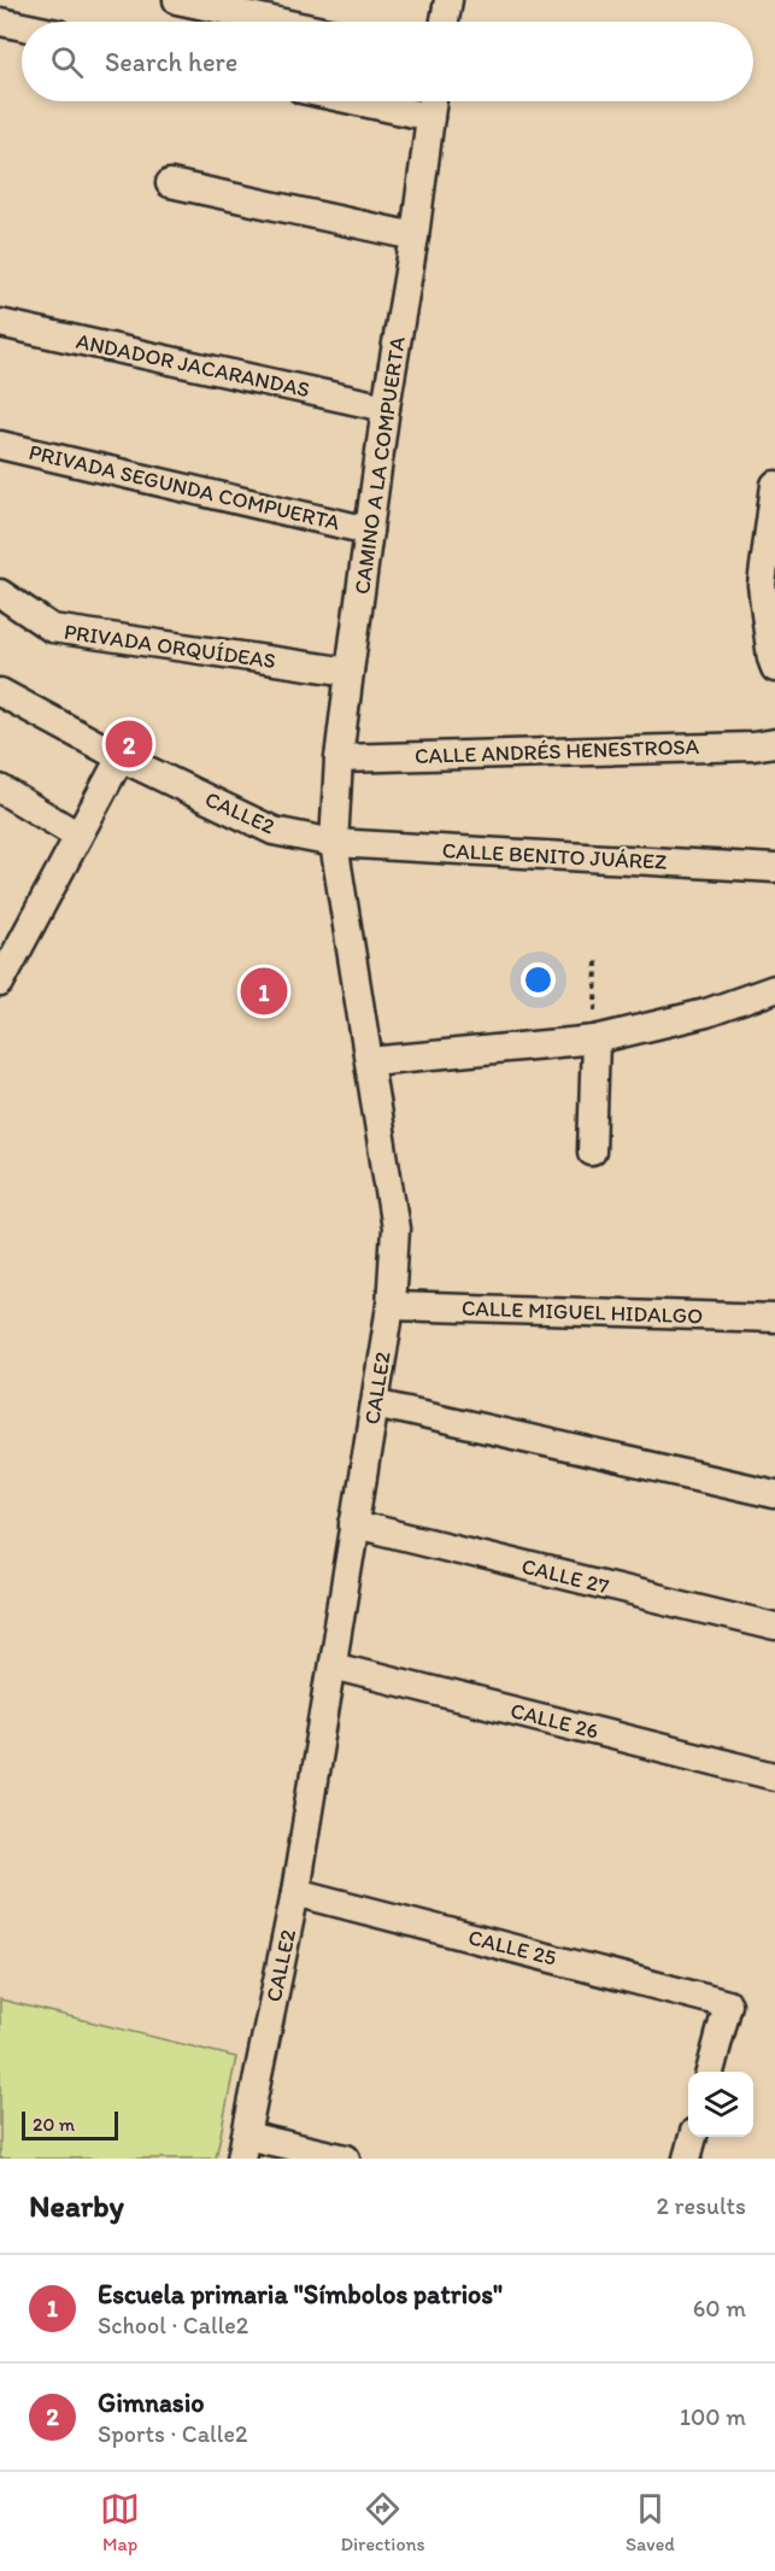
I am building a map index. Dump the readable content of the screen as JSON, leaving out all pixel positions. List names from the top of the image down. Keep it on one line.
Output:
{"streets":{"street":["ANDADOR JACARANDAS","CAMINO A LA COMPUERTA","PRIVADA SEGUNDA COMPUERTA","PRIVADA ORQUÍDEAS","CALLE ANDRÉS HENESTROSA","CALLE2","CALLE BENITO JUÁREZ","CALLE MIGUEL HIDALGO","CALLE 27","CALLE 26","CALLE 25"]},"crossings":[["ANDADOR JACARANDAS","CAMINO A LA COMPUERTA"],["CAMINO A LA COMPUERTA","PRIVADA SEGUNDA COMPUERTA"],["CAMINO A LA COMPUERTA","PRIVADA ORQUÍDEAS"],["CAMINO A LA COMPUERTA","CALLE ANDRÉS HENESTROSA"],["CAMINO A LA COMPUERTA","CALLE2"],["CAMINO A LA COMPUERTA","CALLE BENITO JUÁREZ"],["CALLE2","CALLE BENITO JUÁREZ"],["CALLE2","CALLE MIGUEL HIDALGO"],["CALLE2","CALLE 27"],["CALLE2","CALLE 26"],["CALLE2","CALLE 25"]],"scale_bar":"20 m","page":{"search":"Search here","pins":["2","1"],"scale":"20 m","heading":["Nearby","2 results"],"list":[{"mark":"1","name":"Escuela primaria \"Símbolos patrios\"","note":"School · Calle2","value":"60 m"},{"mark":"2","name":"Gimnasio","note":"Sports · Calle2","value":"100 m"}],"nav":["Map","Directions","Saved"]}}
